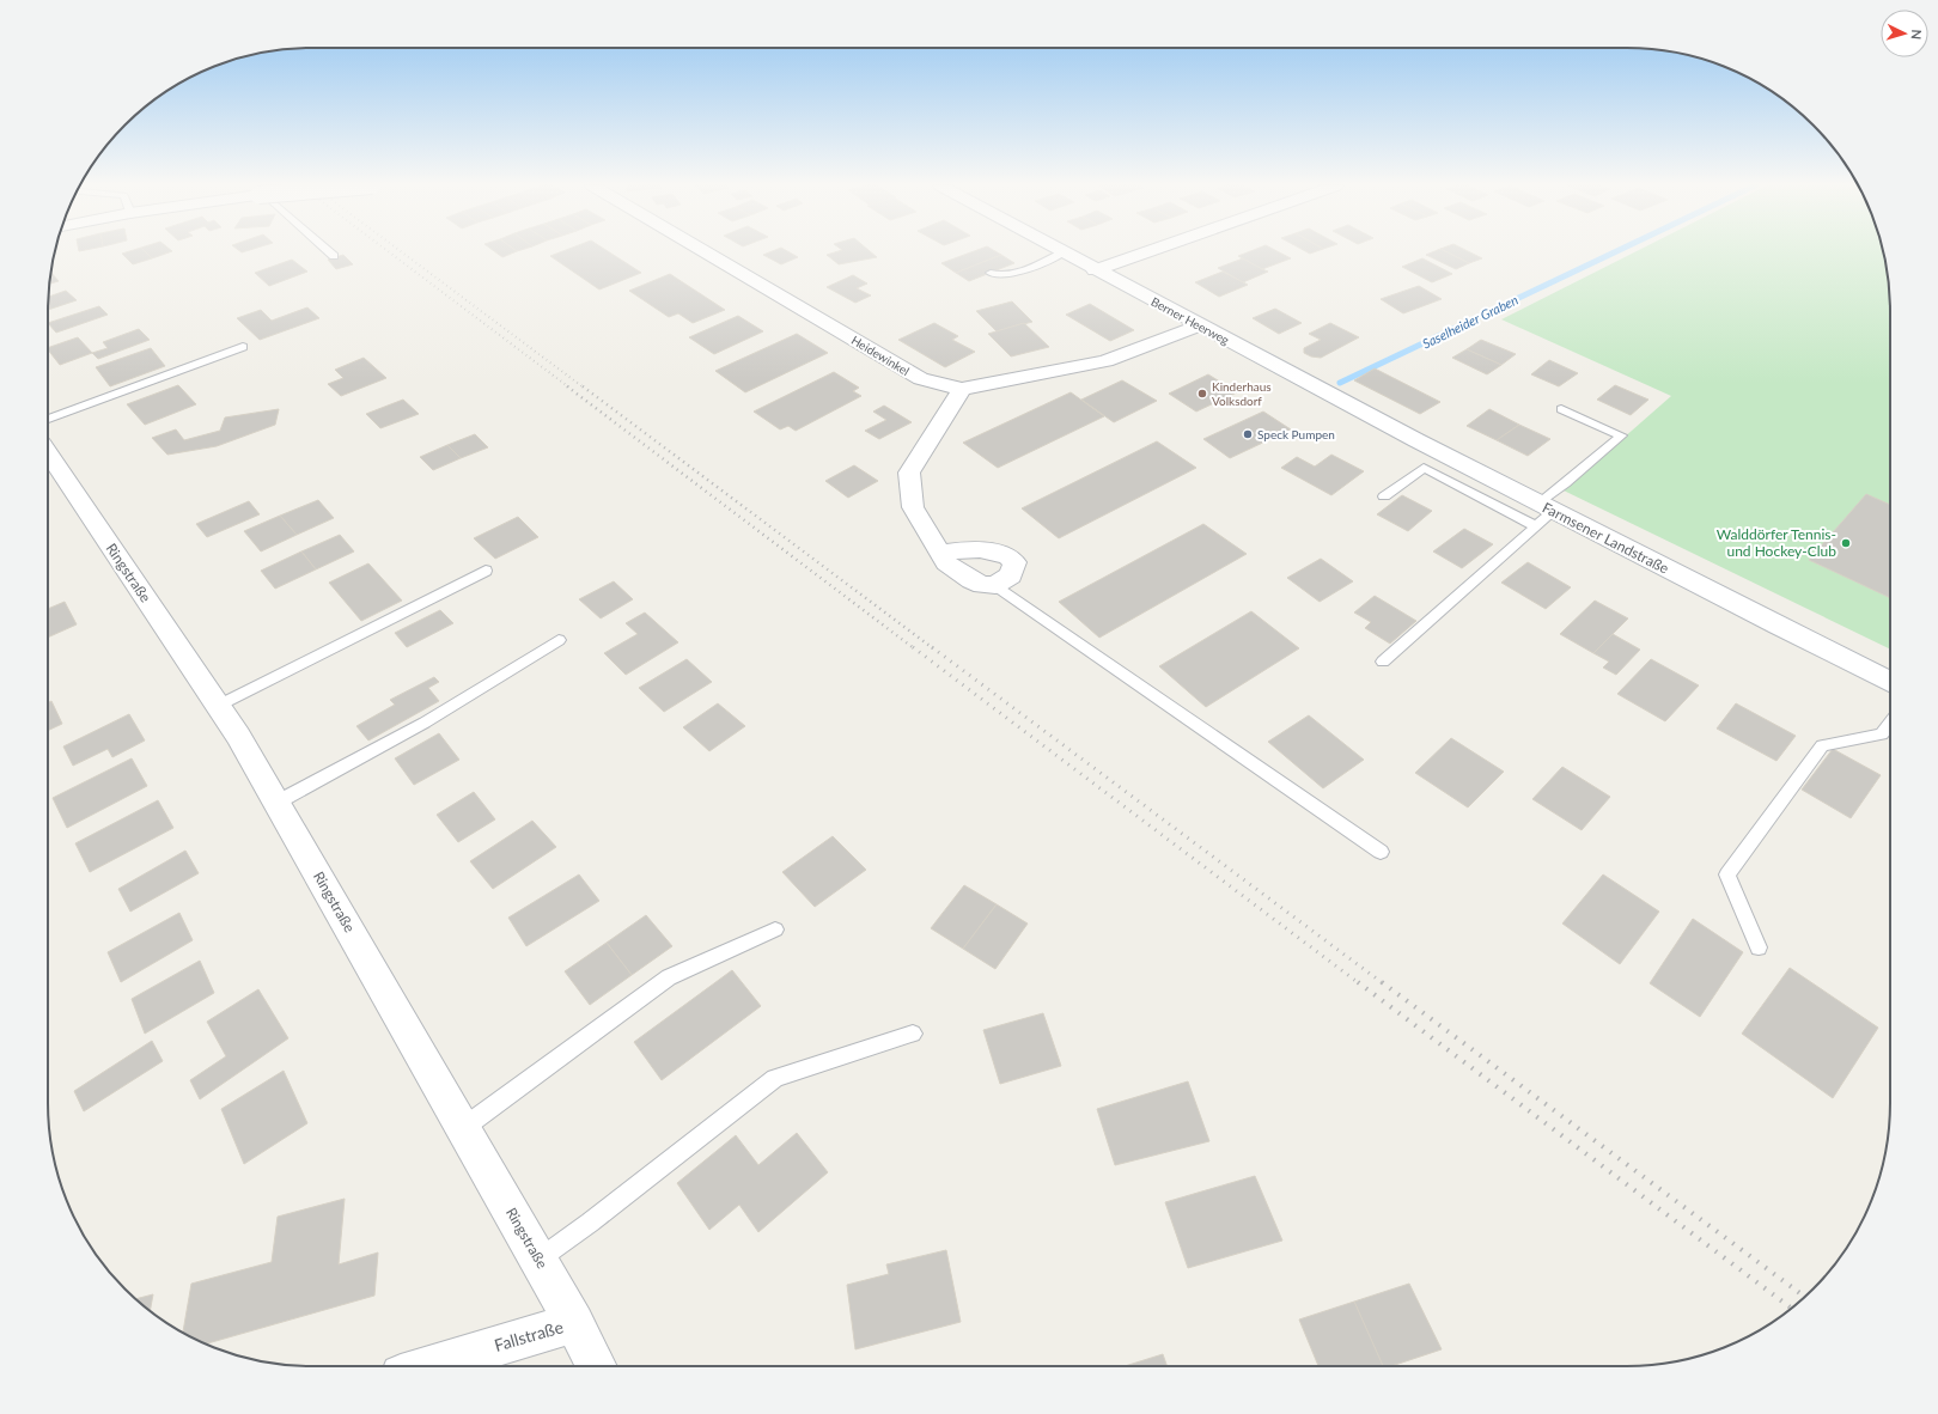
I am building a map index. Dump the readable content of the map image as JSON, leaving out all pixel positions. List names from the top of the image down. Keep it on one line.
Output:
{"streets":{"street":["Berner Heerweg","Heidewinkel","Farmsener Landstraße","Ringstraße","Fallstraße"]},"crossings":[["Berner Heerweg","Heidewinkel"],["Berner Heerweg","Farmsener Landstraße"],["Ringstraße","Fallstraße"]],"water":["Saselheider Graben"],"places":["Kinderhaus Volksdorf","Speck Pumpen","Walddörfer Tennis- und Hockey-Club"],"north":"right"}
